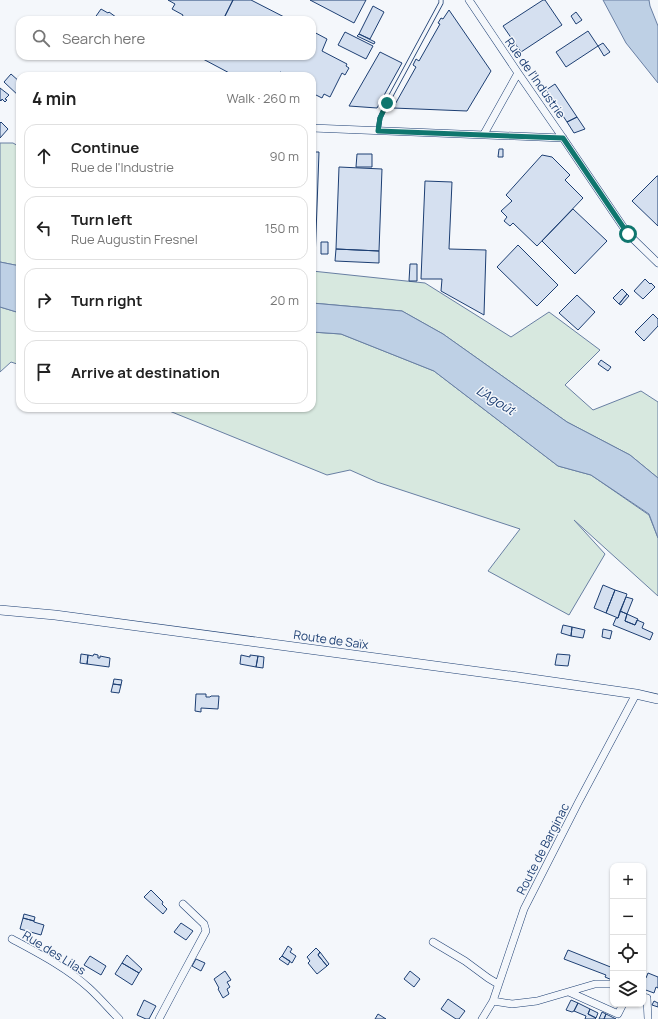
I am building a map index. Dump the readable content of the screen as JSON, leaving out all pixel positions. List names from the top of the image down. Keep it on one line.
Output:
{"streets":{"street":["Rue de l'Industrie","Route de Saïx","Route de Barginac","Rue des Lilas"]},"crossings":[["Route de Saïx","Route de Barginac"]],"water":["L'Agoût"],"page":{"search":"Search here","heading":["4 min","Walk · 260 m"],"list":[["Continue","Rue de l'Industrie","90 m"],["Turn left","Rue Augustin Fresnel","150 m"],["Turn right","20 m"],"Arrive at destination"],"map_buttons":["+","−"]}}
